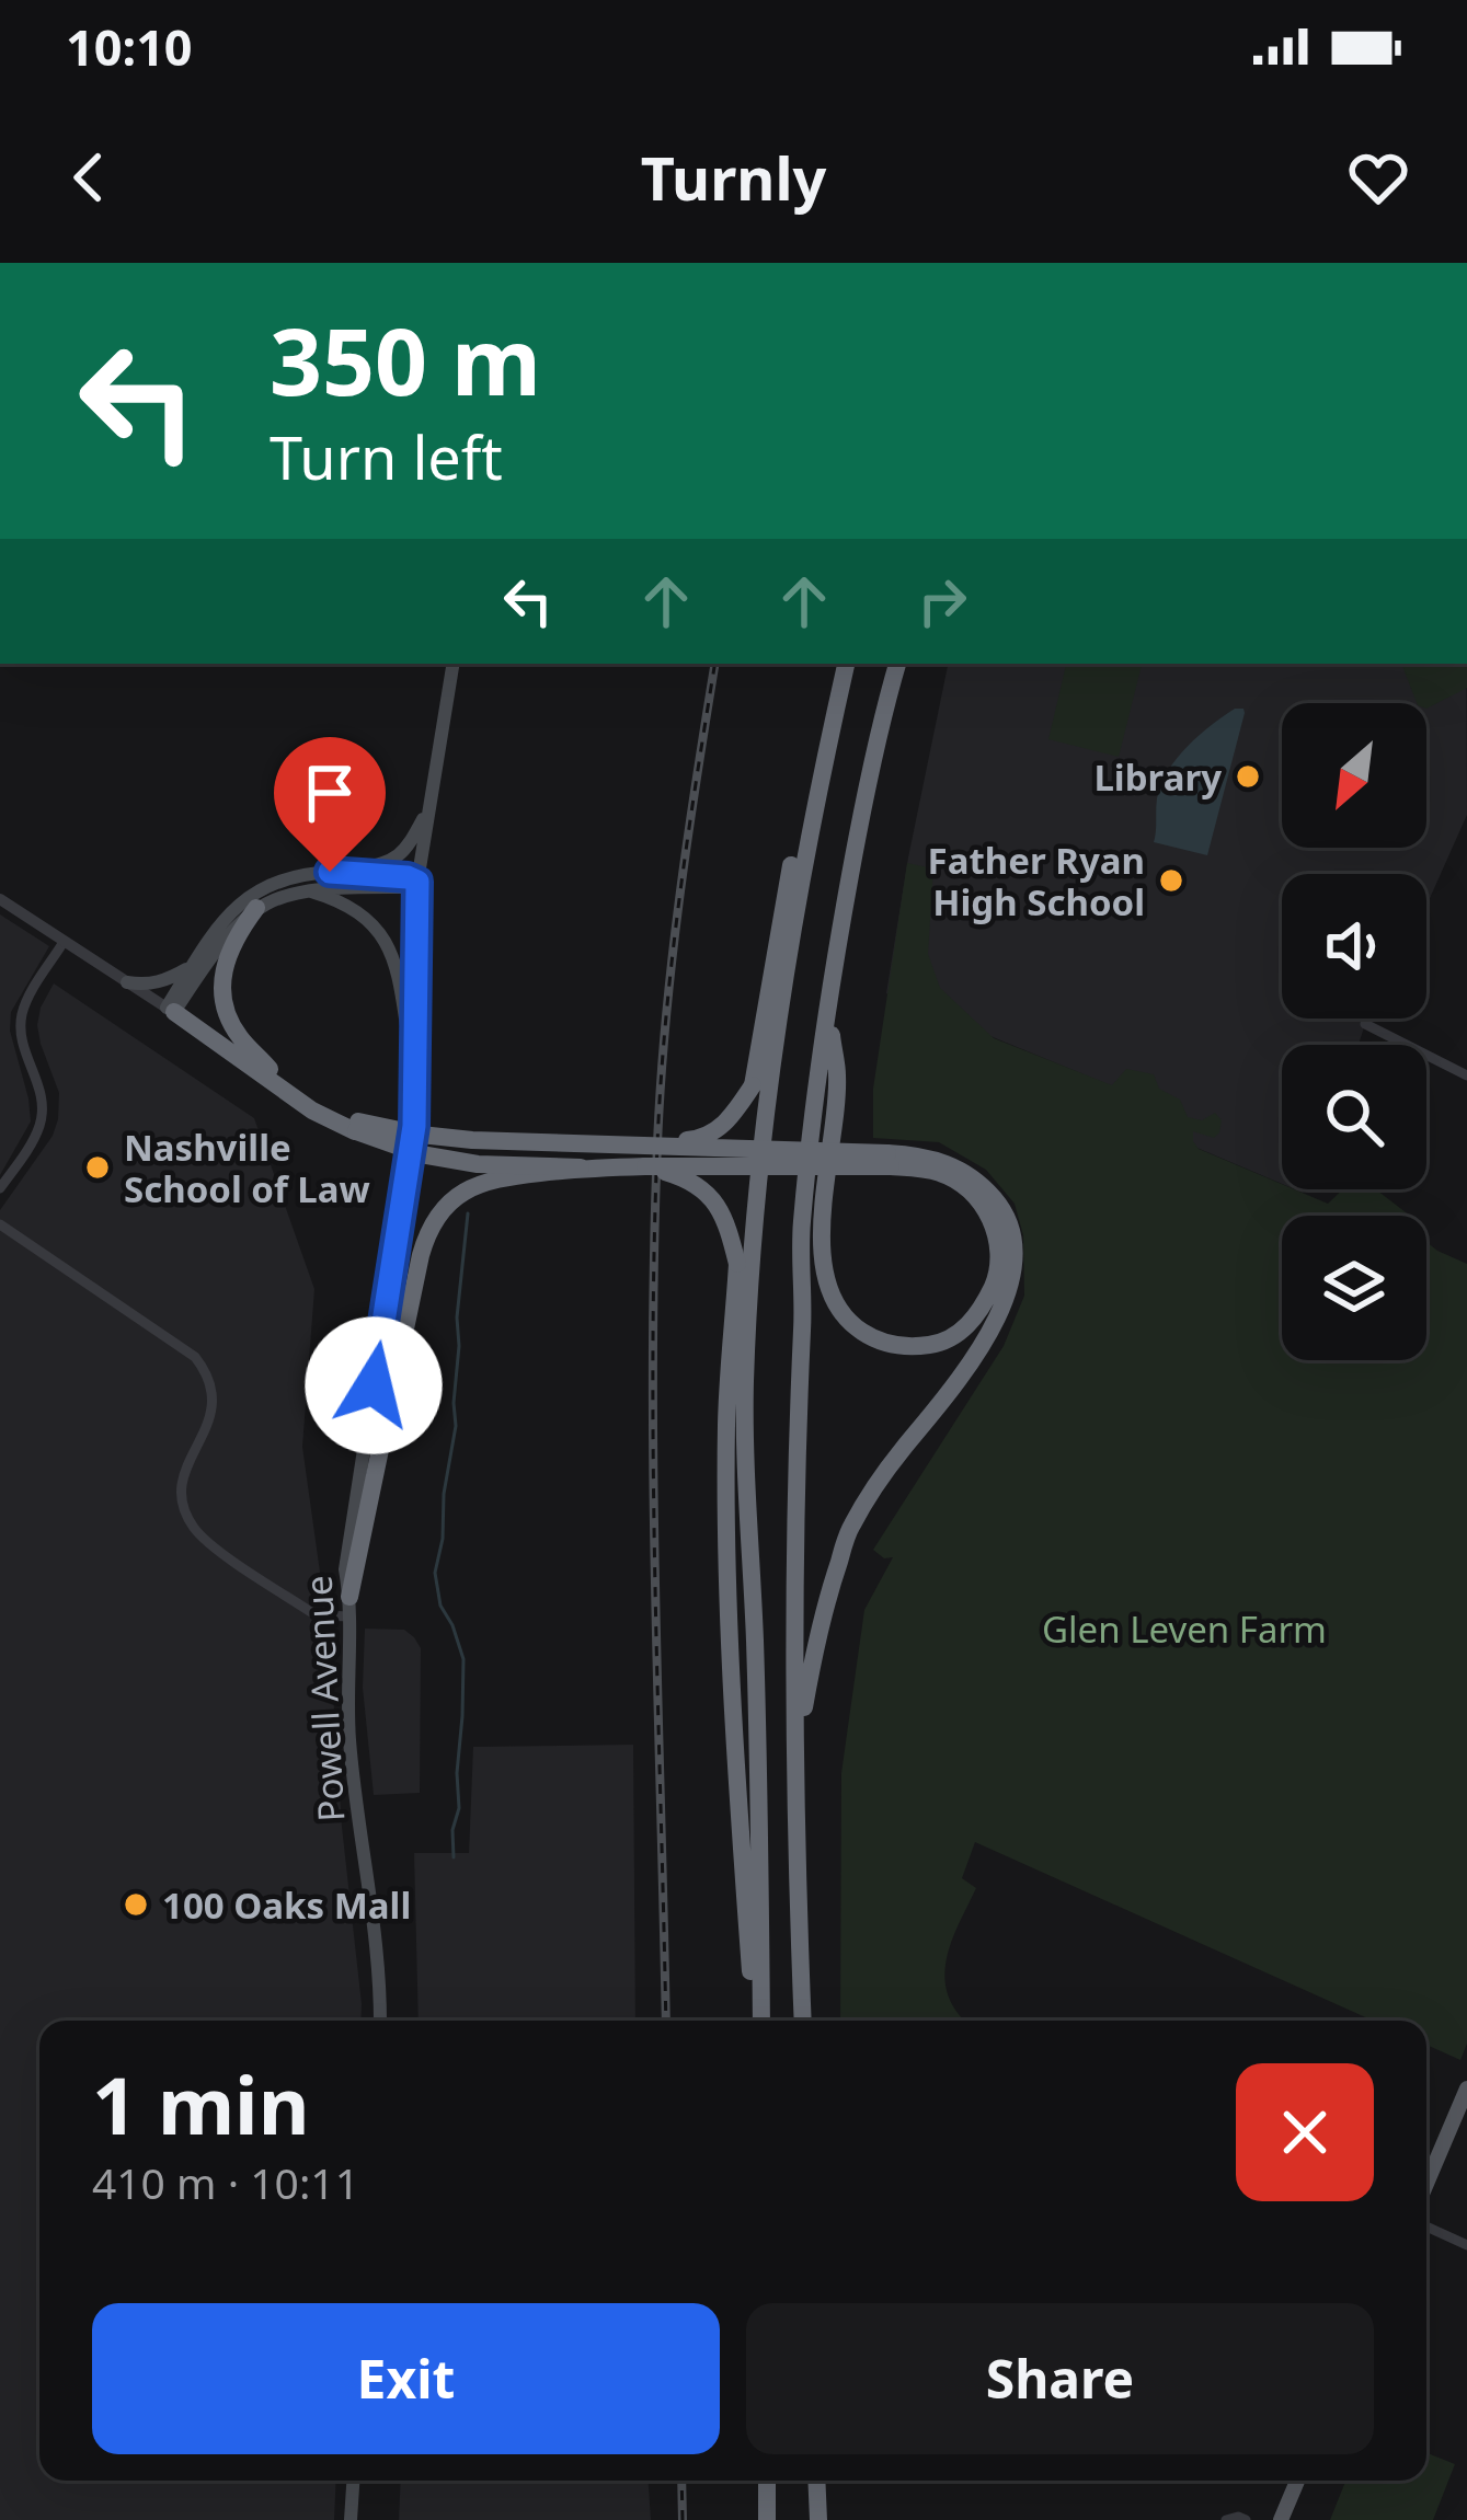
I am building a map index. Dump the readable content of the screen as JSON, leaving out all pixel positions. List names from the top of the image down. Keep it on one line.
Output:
{"streets":{"main road":["Powell Avenue"]},"parks":["Glen Leven Farm"],"places":["Library","Father Ryan High School","Nashville School of Law","100 Oaks Mall"],"north":"bottom left","page":{"status":"10:10","header":"Turnly","turn":["350 m","Turn left"],"heading":["1 min","410 m · 10:11"],"buttons":["Exit","Share"]}}
